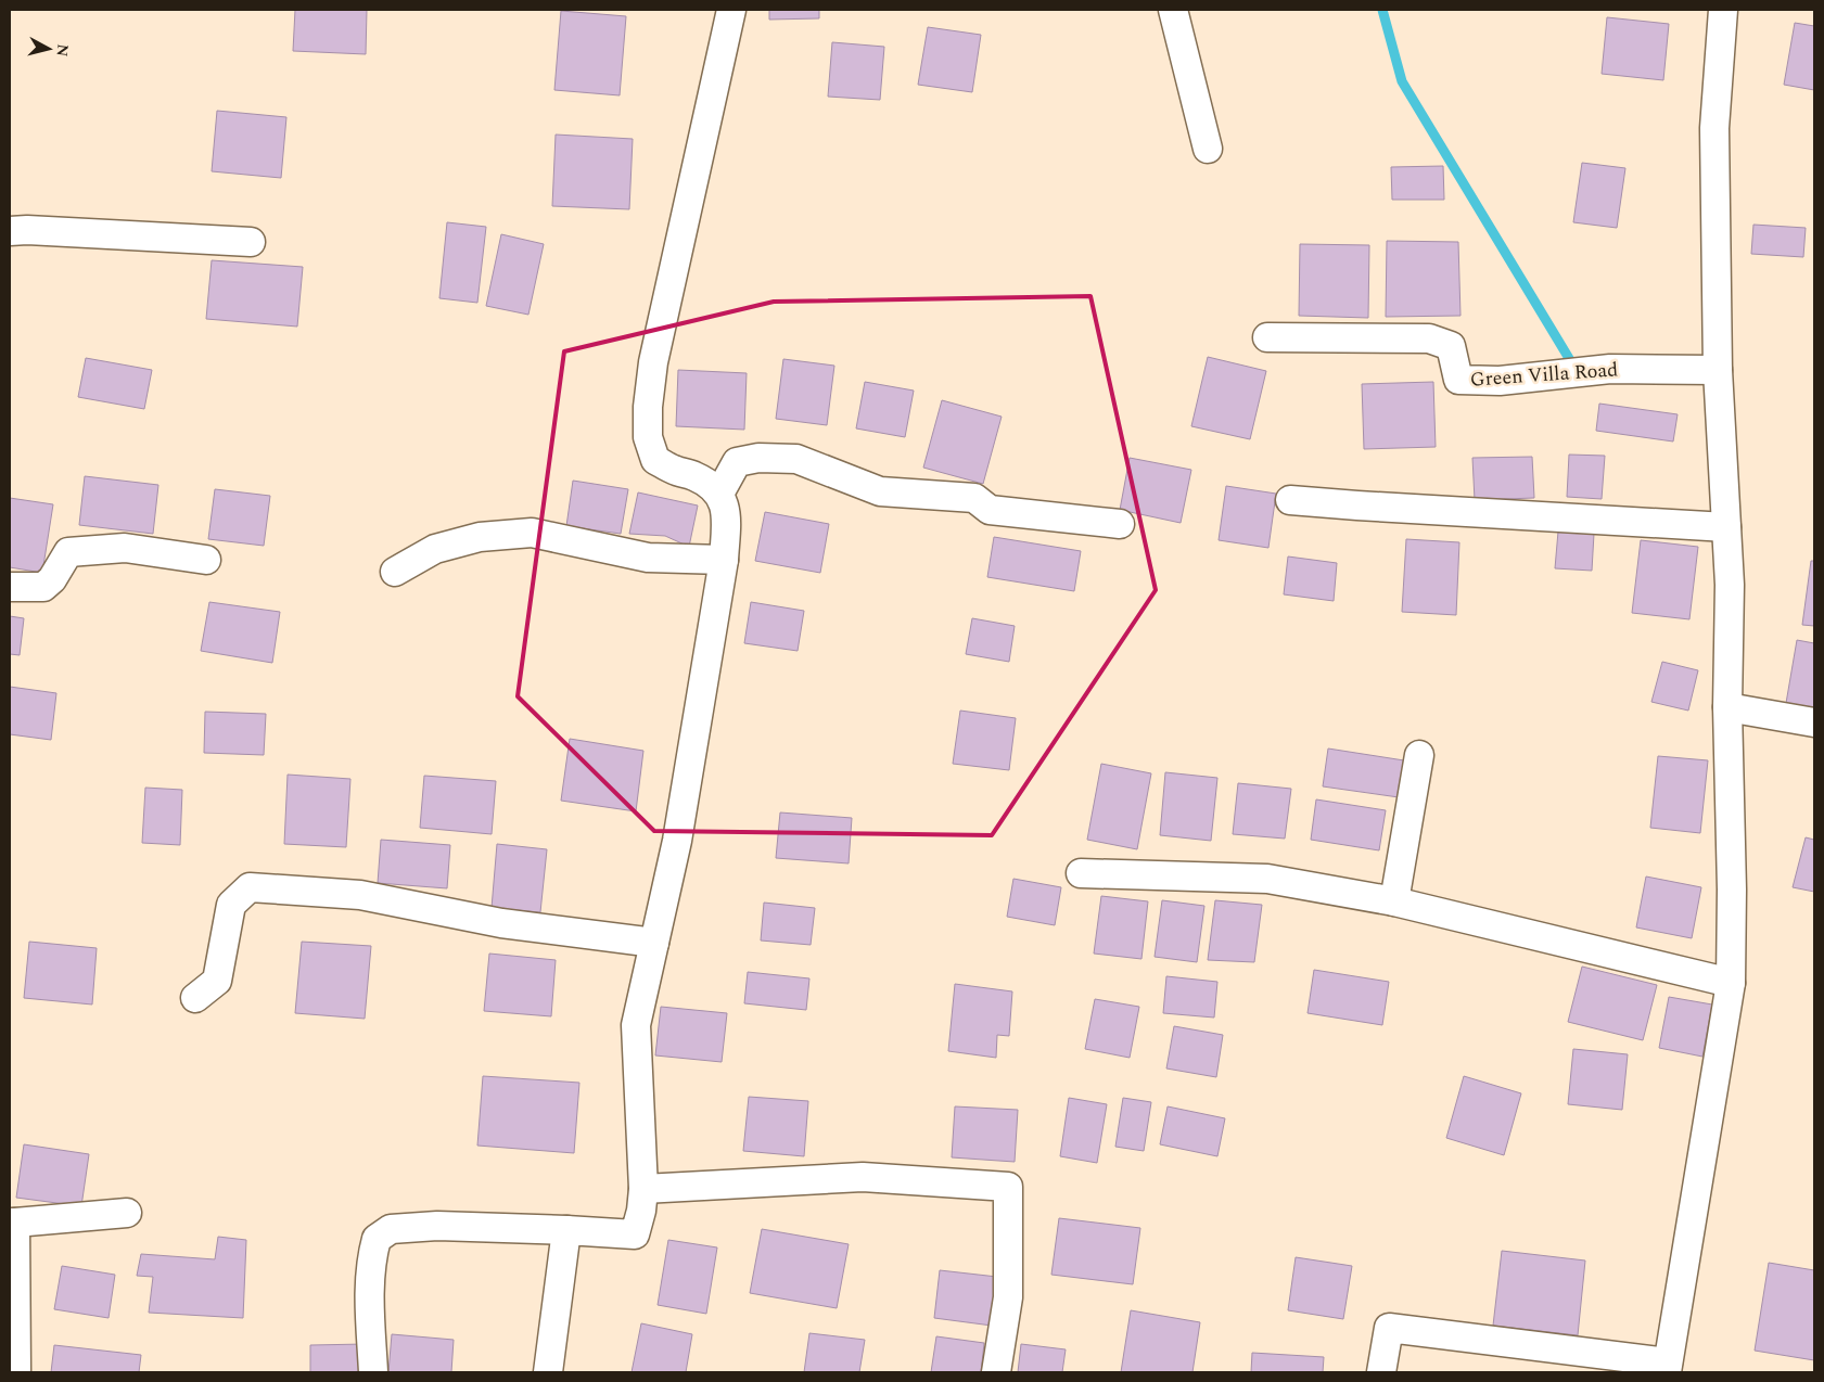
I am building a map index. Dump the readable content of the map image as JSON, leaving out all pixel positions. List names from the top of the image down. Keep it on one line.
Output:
{"streets":{"street":["Green Villa Road"]},"north":"right"}
